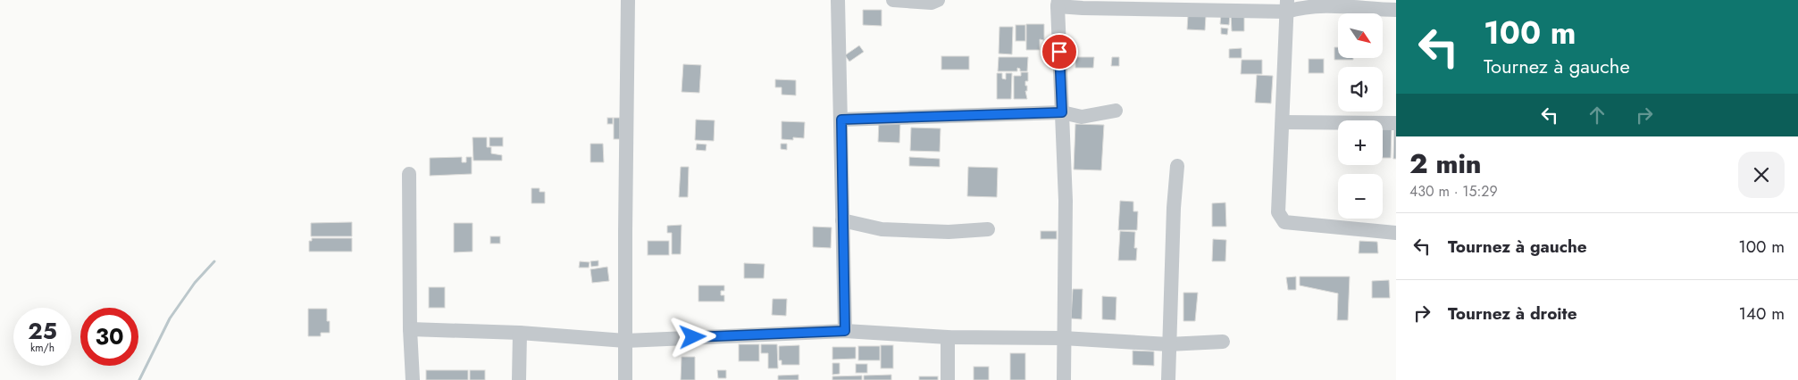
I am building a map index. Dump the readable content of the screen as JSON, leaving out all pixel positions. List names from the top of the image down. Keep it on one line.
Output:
{"north":"bottom right","page":{"turn":["100 m","Tournez à gauche"],"map_buttons":["+","−"],"heading":["2 min","430 m · 15:29"],"list":[{"name":"Tournez à gauche","value":"100 m"},{"name":"Tournez à droite","value":"140 m"}],"speed":"25 km/h","limit":"30"}}
